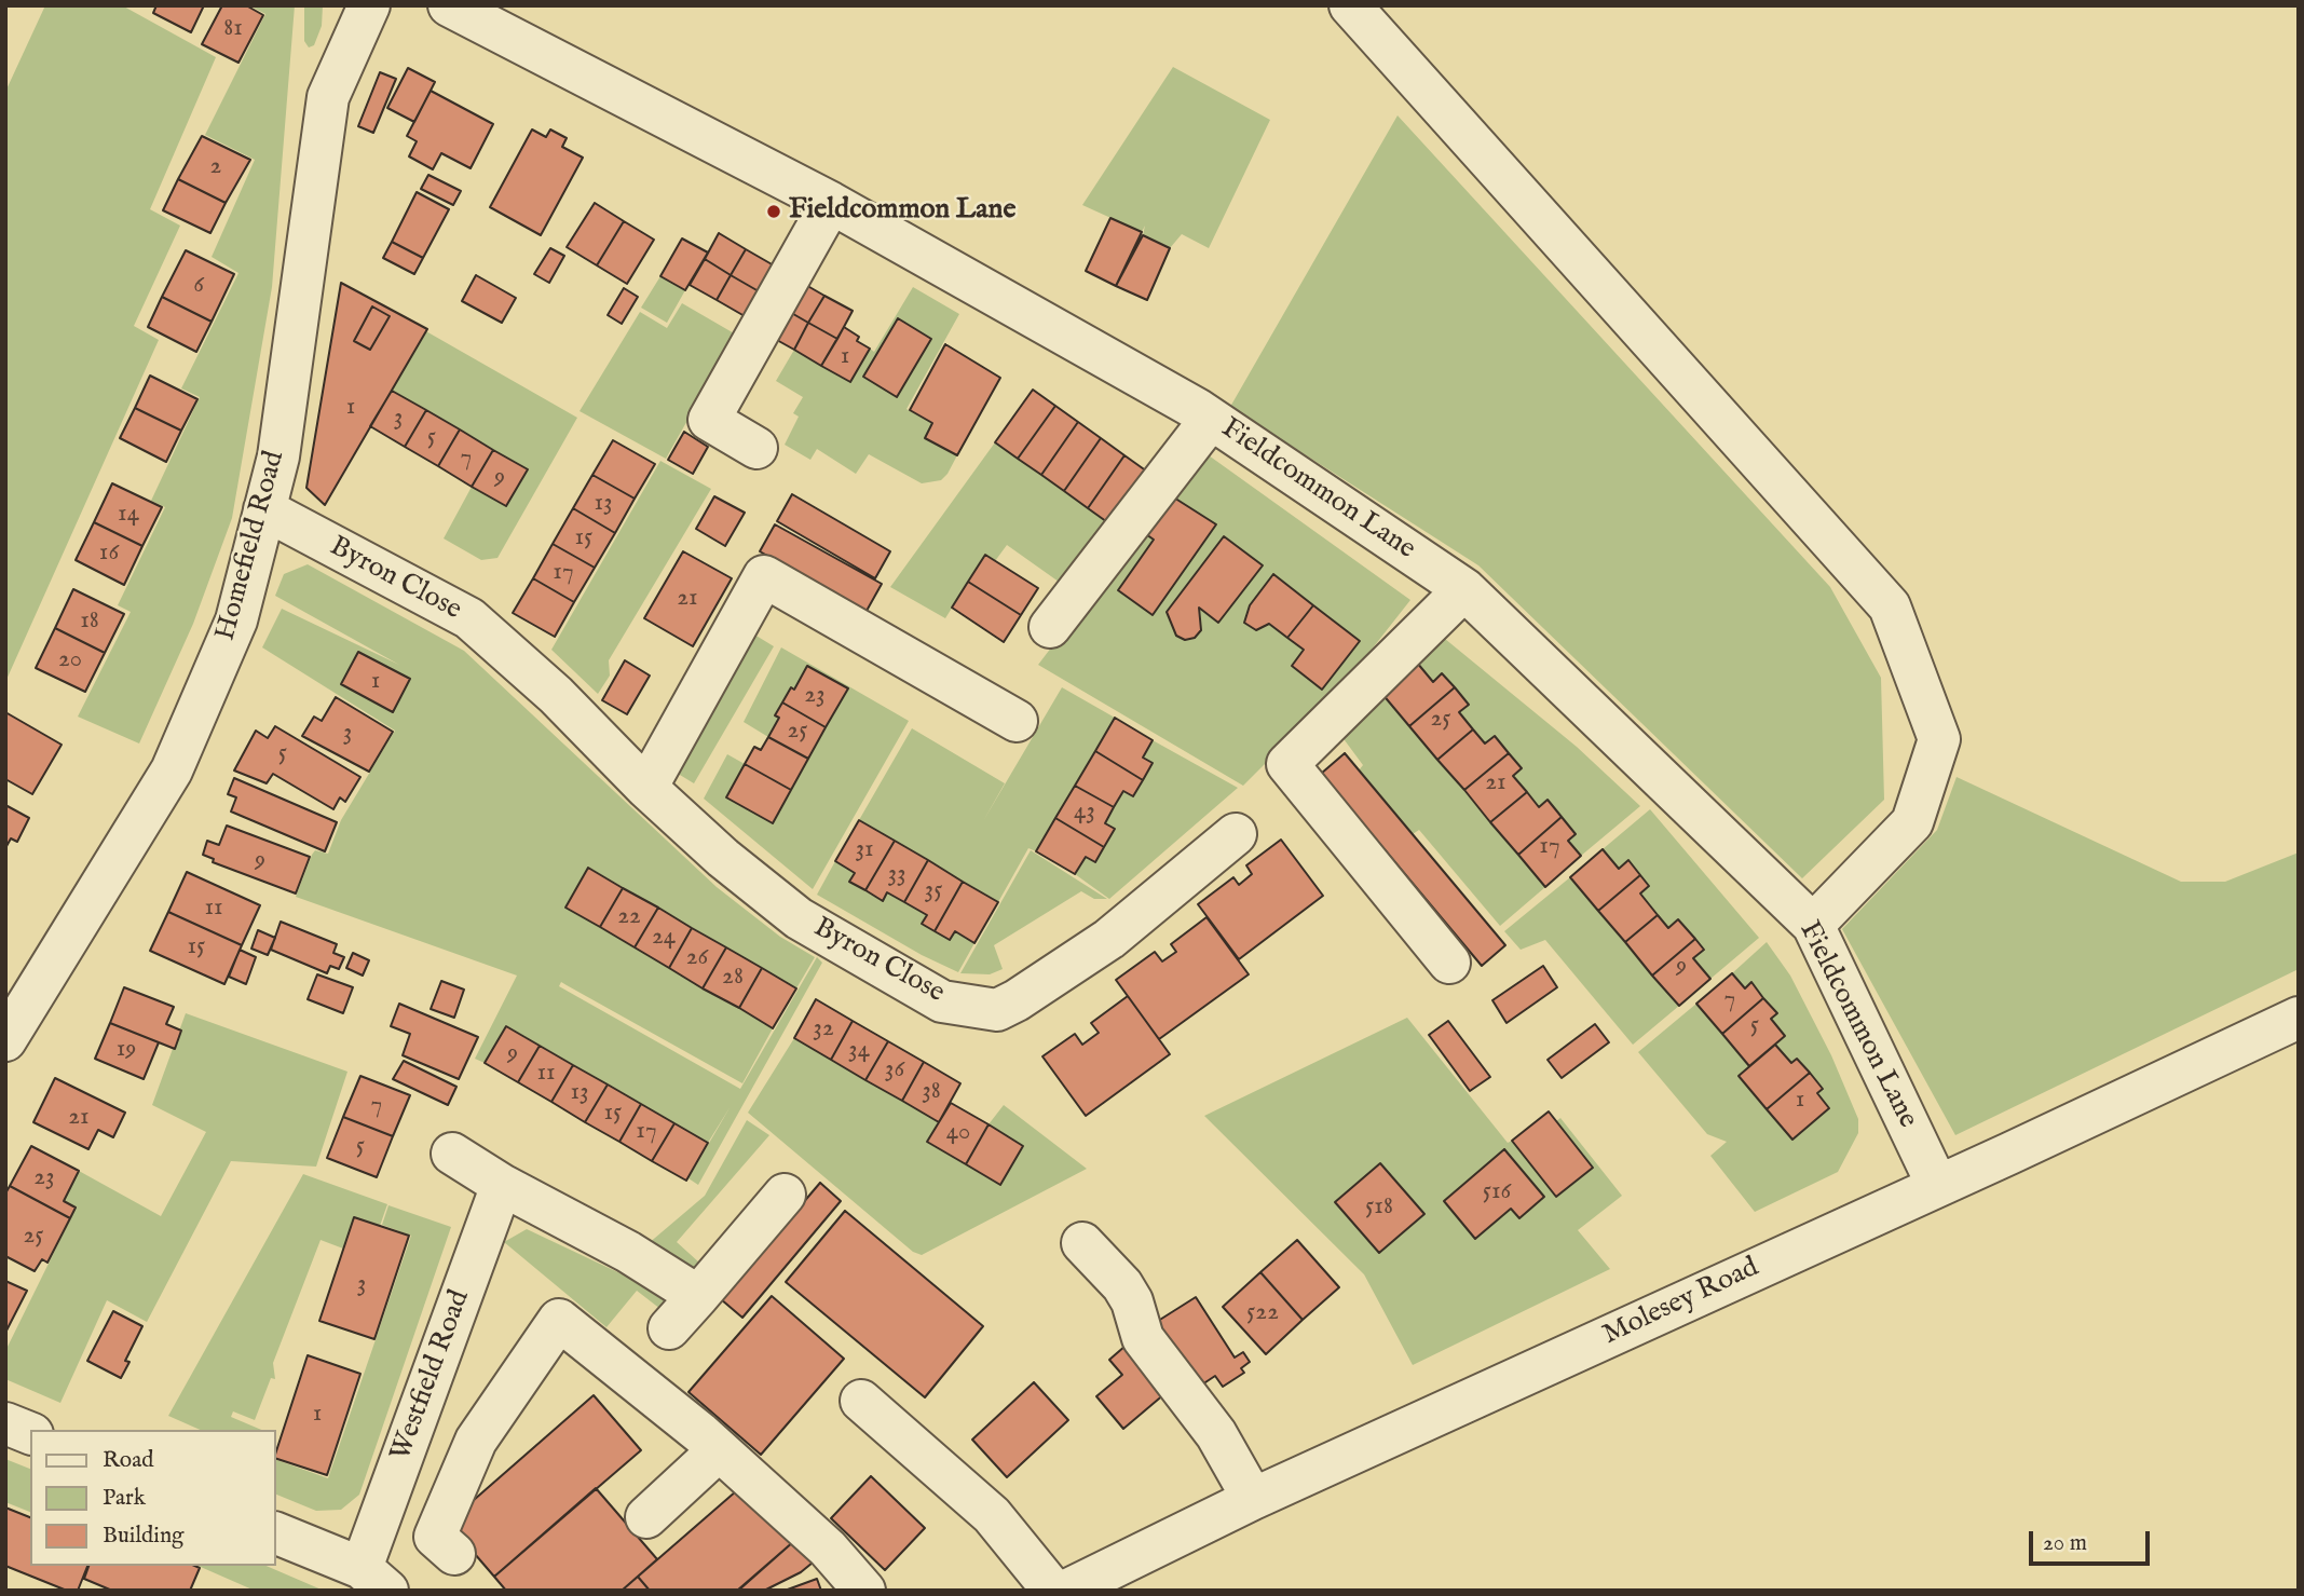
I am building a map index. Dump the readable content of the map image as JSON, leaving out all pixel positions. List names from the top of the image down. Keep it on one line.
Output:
{"streets":{"street":["Fieldcommon Lane","Homefield Road","Byron Close","Molesey Road","Westfield Road"]},"crossings":[["Fieldcommon Lane","Molesey Road"],["Homefield Road","Byron Close"]],"places":["Fieldcommon Lane"],"house_numbers":["81","2","6","1","1","3","5","7","9","13","14","15","16","17","21","18","20","1","23","25","25","3","5","21","43","17","31","9","33","35","11","22","24","15","26","9","28","7","5","32","19","34","9","36","11","38","13","1","7","15","21","17","40","5","23","516","518","25","3","522","1"],"legend":["Road","Park","Building"],"scale_bar":"20 m"}
